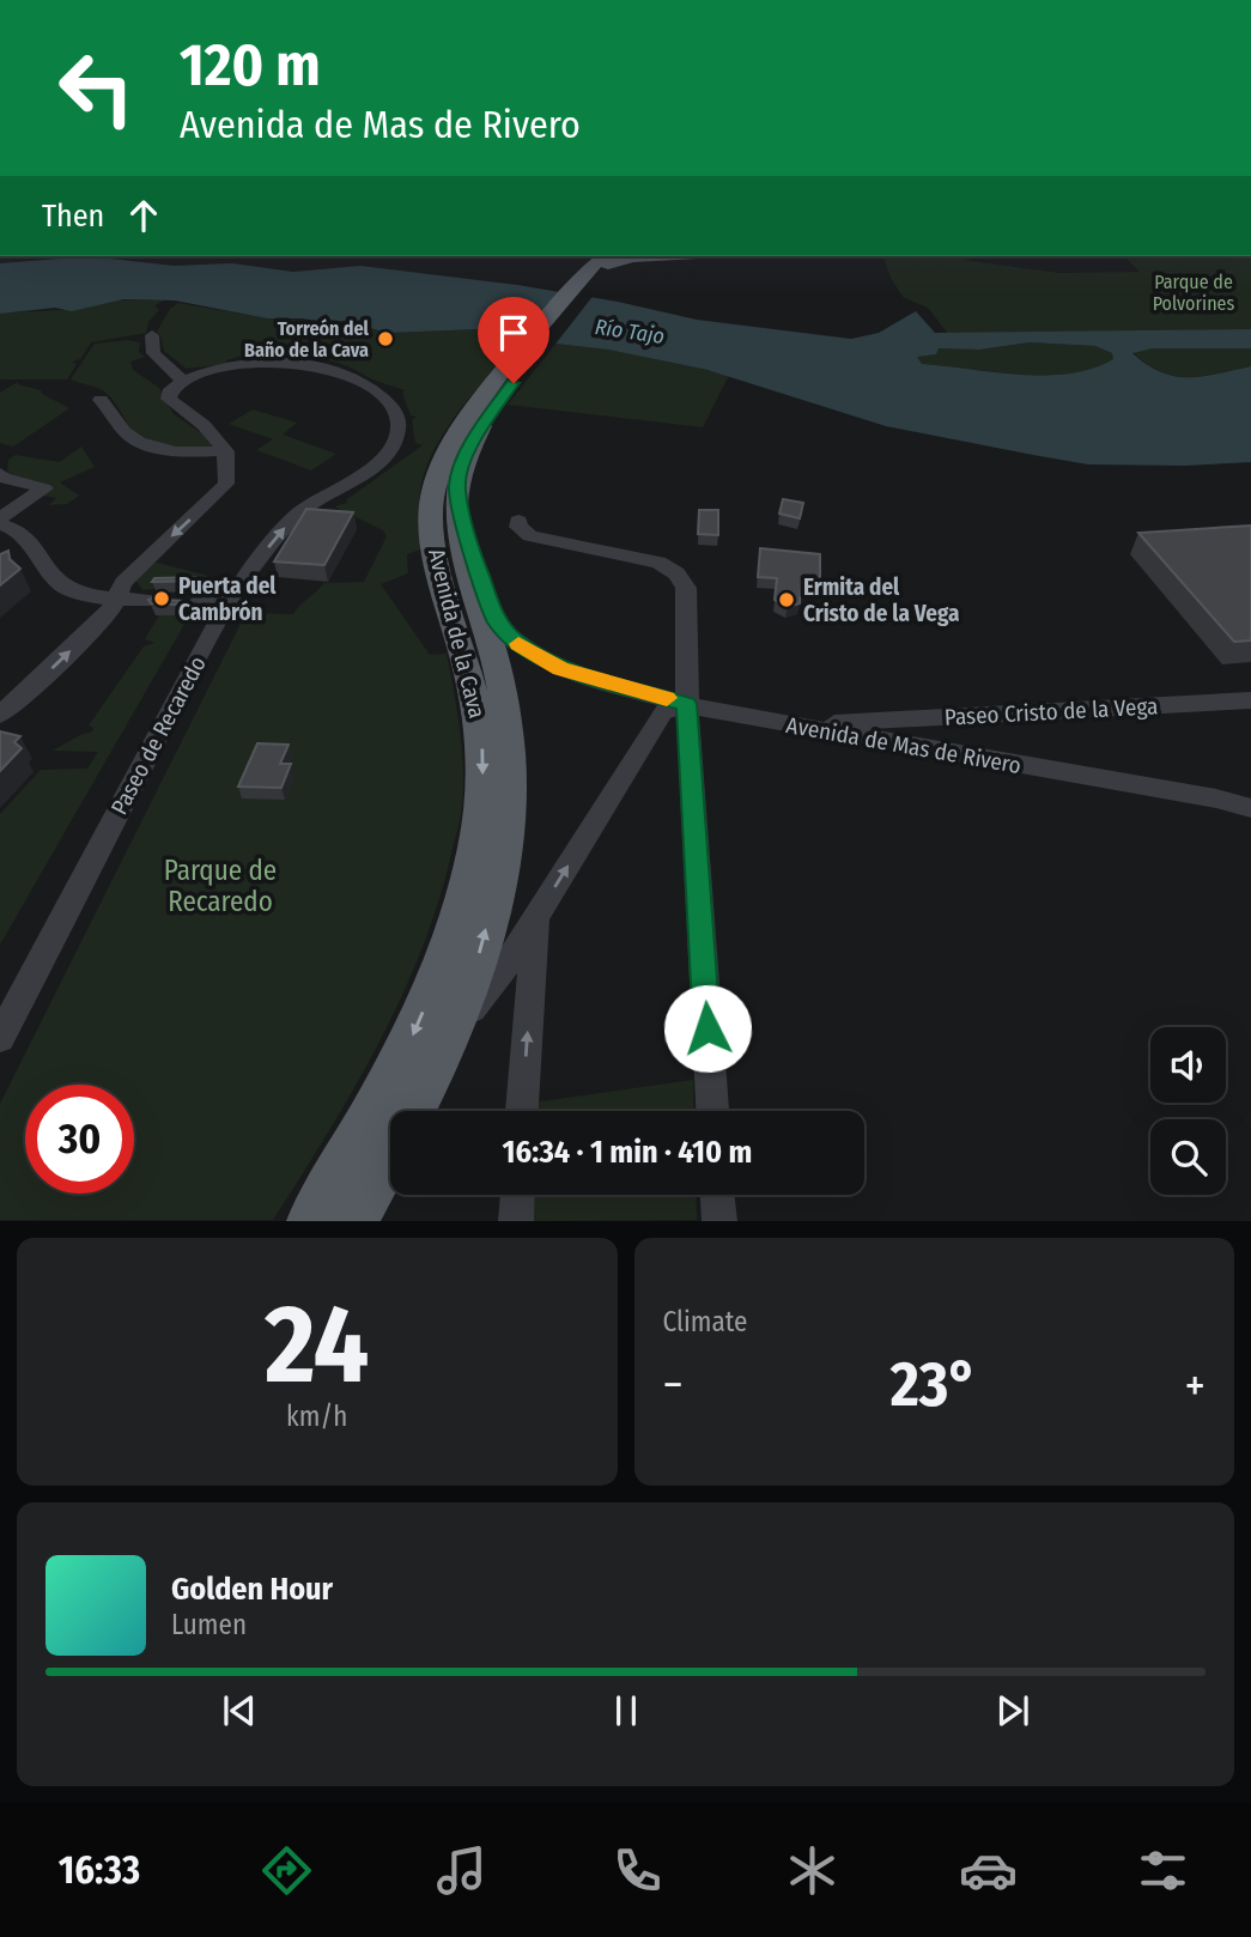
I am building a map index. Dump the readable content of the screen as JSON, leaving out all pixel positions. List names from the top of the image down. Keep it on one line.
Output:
{"streets":{"main road":["Avenida de la Cava"],"street":["Paseo Cristo de la Vega","Paseo de Recaredo","Avenida de Mas de Rivero"]},"crossings":[["Avenida de la Cava","Avenida de Mas de Rivero"],["Paseo Cristo de la Vega","Avenida de Mas de Rivero"]],"water":["Río Tajo"],"parks":["Parque de Polvorines","Parque de Recaredo"],"places":["Torreón del Baño de la Cava","Puerta del Cambrón","Ermita del Cristo de la Vega"],"page":{"turn":["120 m","Avenida de Mas de Rivero"],"then":"Then","limit":"30","trip":"16:34 · 1 min · 410 m","tile":[["24","km/h"],"Climate"],"heat":["−","23°","+"],"song":["Golden Hour","Lumen"],"tabs":"16:33"}}
